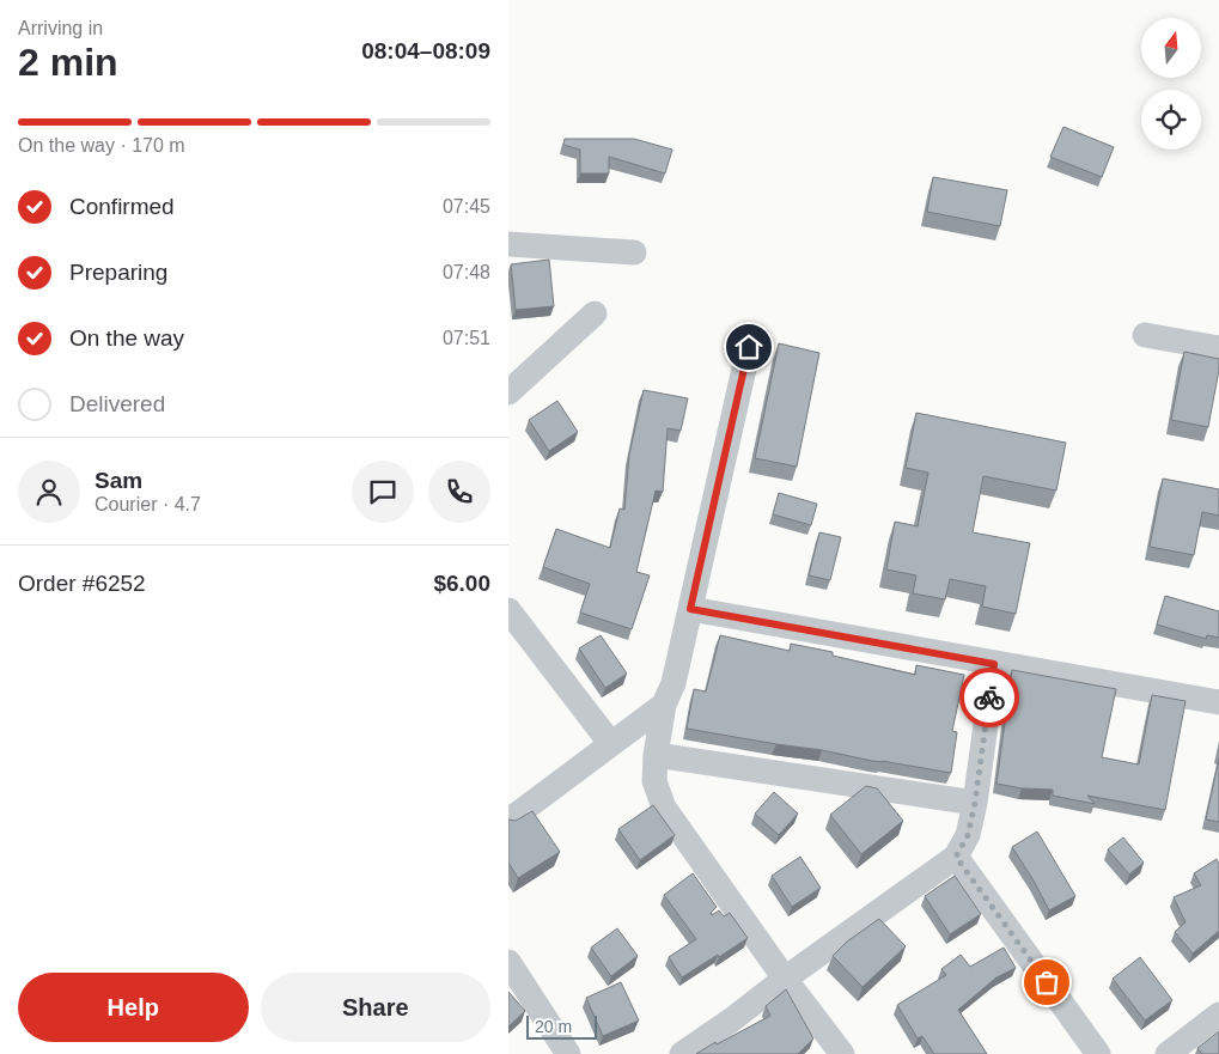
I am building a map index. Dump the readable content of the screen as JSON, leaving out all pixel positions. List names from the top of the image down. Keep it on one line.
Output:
{"scale_bar":"20 m","north":"top","page":{"heading":["2 min","Arriving in","08:04–08:09"],"panel":["Sam","Courier · 4.7","Order #6252","$6.00"],"bar":"On the way · 170 m","list":[["Confirmed","07:45"],["Preparing","07:48"],["On the way","07:51"],"Delivered"],"buttons":["Help","Share"],"scale":"20 m"}}
